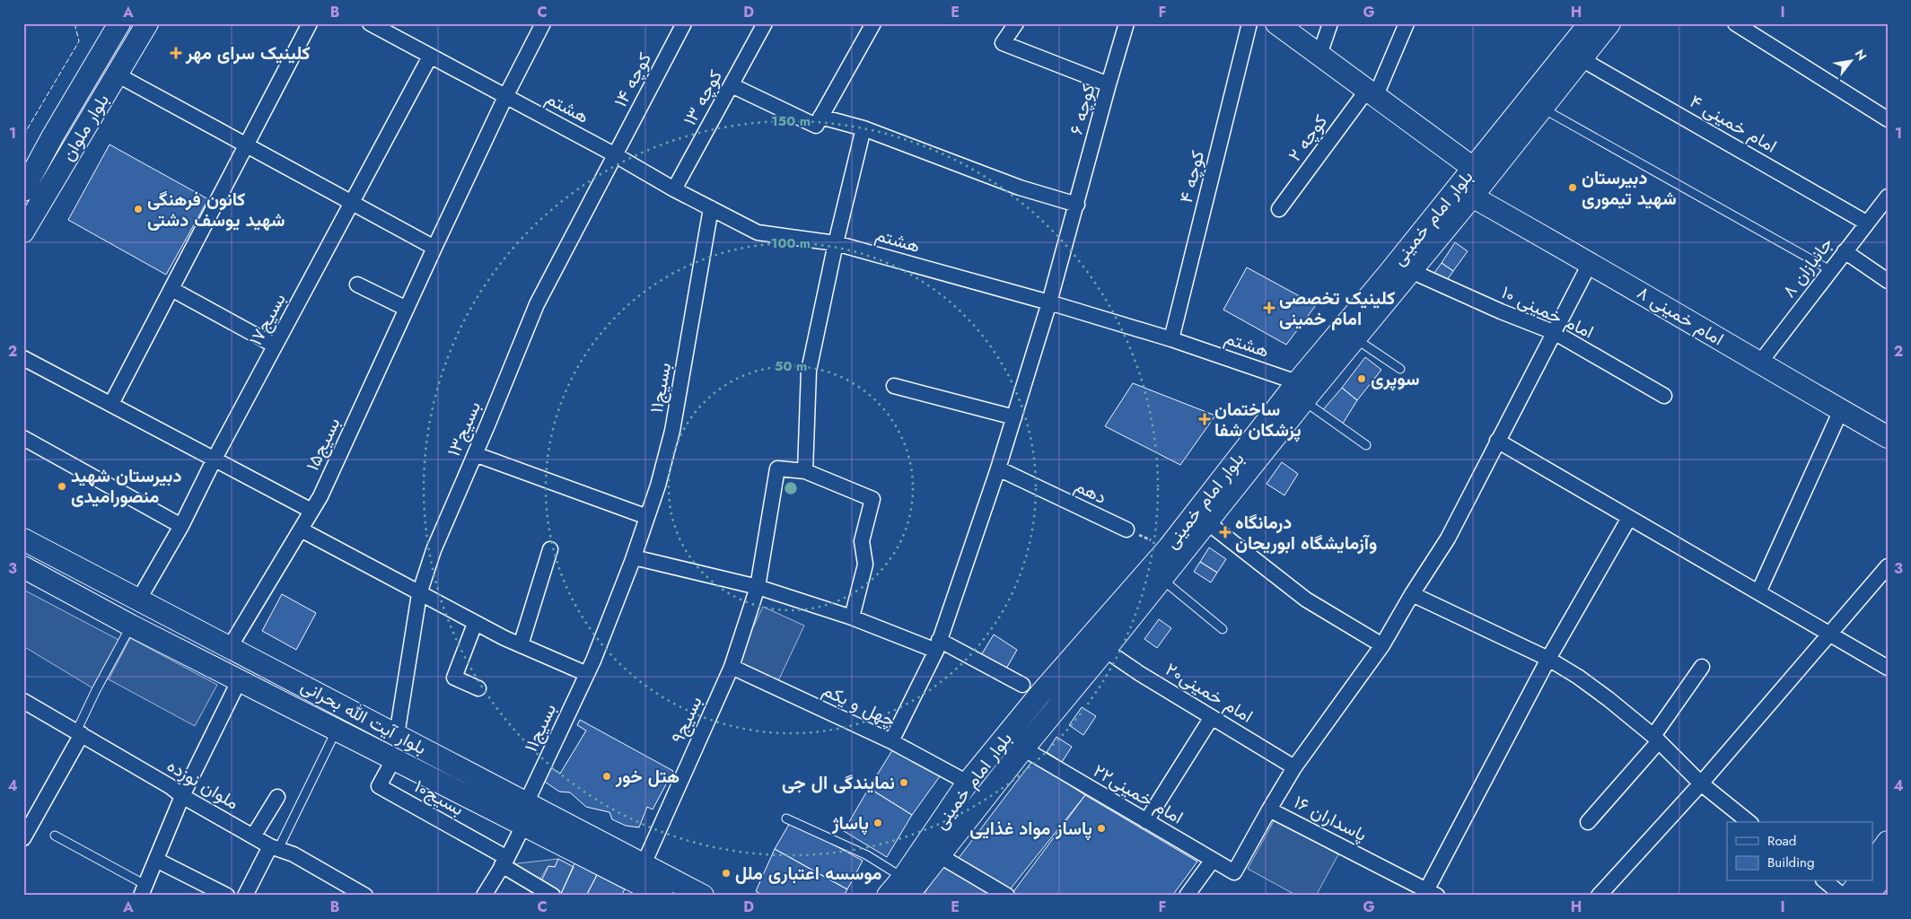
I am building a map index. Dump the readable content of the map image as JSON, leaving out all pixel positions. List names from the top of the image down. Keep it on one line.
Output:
{"streets":{"main road":["بلوار ملوان","بلوار امام خمینی","امام خمینی ۸","بلوار آیت الله بحرانی"],"street":["کوچه ۱۴","کوچه ۱۳","هشتم","کوچه ۶","امام خمینی ۴","کوچه ۲","کوچه ۴","جانبازان ۸","امام خمینی ۱۰","بسیج۱۷","بسیج۱۱","بسیج۱۳","بسیج۱۵","دهم","امام خمینی۲۰","چهل و یکم","بسیج۹","ملوان نوزده","امام خمینی۲۲","بسیج۱۰","پاسداران ۱۶"]},"crossings":[["کوچه ۱۴","هشتم"],["کوچه ۱۴","بسیج۱۳"],["کوچه ۱۳","هشتم"],["هشتم","کوچه ۶"],["هشتم","کوچه ۴"],["هشتم","بلوار امام خمینی"],["هشتم","بسیج۱۷"],["هشتم","بسیج۱۱"],["هشتم","بسیج۱۳"],["هشتم","بسیج۱۵"],["کوچه ۶","دهم"],["کوچه ۶","چهل و یکم"],["امام خمینی ۴","بلوار امام خمینی"],["امام خمینی ۴","جانبازان ۸"],["بلوار امام خمینی","امام خمینی ۱۰"],["بلوار امام خمینی","امام خمینی ۸"],["بلوار امام خمینی","امام خمینی۲۰"],["بلوار امام خمینی","چهل و یکم"],["بلوار امام خمینی","امام خمینی۲۲"],["جانبازان ۸","امام خمینی ۸"],["بسیج۱۷","بلوار آیت الله بحرانی"],["بسیج۱۱","بلوار آیت الله بحرانی"],["بسیج۱۳","بلوار آیت الله بحرانی"],["بسیج۱۵","بلوار آیت الله بحرانی"],["چهل و یکم","بسیج۹"],["بلوار آیت الله بحرانی","بسیج۹"],["بلوار آیت الله بحرانی","بسیج۱۰"],["امام خمینی۲۲","پاسداران ۱۶"]],"places":{"health":["کلینیک سرای مهر","کلینیک تخصصی امام خمینی","ساختمان پزشکان شفا","درمانگاه وآزمایشگاه ابوریحان"],"other":["دبیرستان شهید تیموری","کانون فرهنگی شهید یوسف دشتی","سوپری","دبیرستان شهید منصورامیدی","هتل خور","نمایندگی ال جی","پاساژ","پاساز مواد غذایی","موسسه اعتباری ملل"]},"legend":["Road","Building"],"north":"top right","grid":{"columns":["A","B","C","D","E","F","G","H","I"],"rows":["1","2","3","4"]},"rings":["150 m","100 m","50 m"]}
